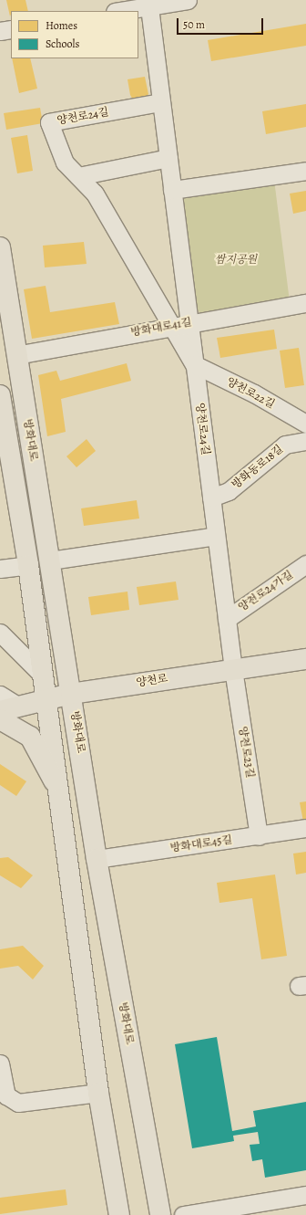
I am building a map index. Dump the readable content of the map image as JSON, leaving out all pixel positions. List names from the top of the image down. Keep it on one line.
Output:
{"streets":{"main road":["방화대로","양천로"],"street":["양천로24길","방화대로41길","양천로22길","방화동로18길","양천로24가길","양천로23길","방화대로45길"]},"crossings":[["양천로24길","방화대로41길"],["양천로24길","양천로22길"],["양천로24길","방화동로18길"],["양천로24길","양천로24가길"],["양천로24길","양천로"],["양천로24길","양천로23길"],["방화대로41길","방화대로"],["방화대로","양천로"],["방화대로","방화대로45길"],["양천로","양천로23길"],["양천로23길","방화대로45길"]],"parks":["쌈지공원"],"legend":["Homes","Schools"],"scale_bar":"50 m"}
